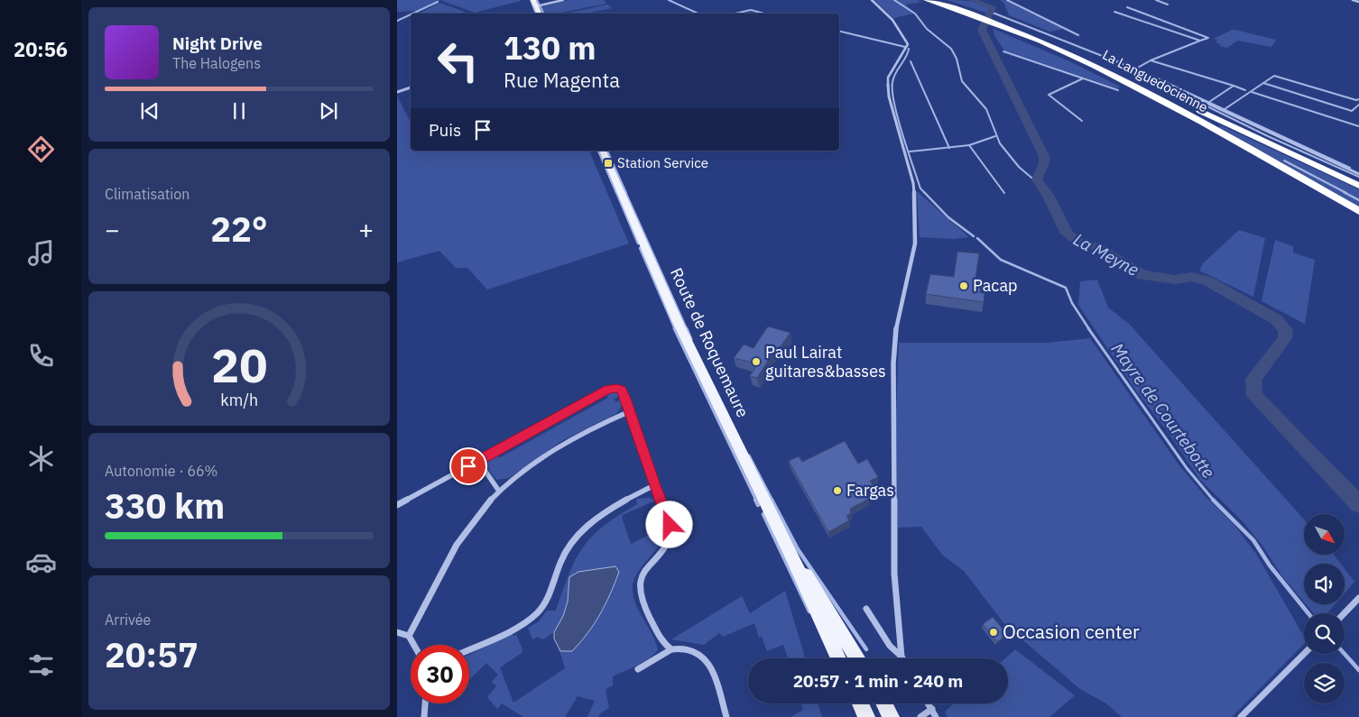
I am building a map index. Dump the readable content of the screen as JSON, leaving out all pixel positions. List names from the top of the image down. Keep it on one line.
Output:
{"streets":{"highway":["La Languedocienne"],"main road":["Route de Roquemaure"]},"water":["La Meyne","Mayre de Courtebotte"],"places":{"transit":["Station Service"],"other":["Pacap","Paul Lairat guitares&basses","Fargas","Occasion center"]},"north":"bottom right","page":{"tabs":"20:56","turn":["130 m","Rue Magenta"],"song":["Night Drive","The Halogens"],"then":"Puis","tile":["Climatisation",["Autonomie · 66%","330 km"],["Arrivée","20:57"]],"heat":["−","22°","+"],"limit":"30","trip":"20:57 · 1 min · 240 m","gauge":["20","km/h"]}}
